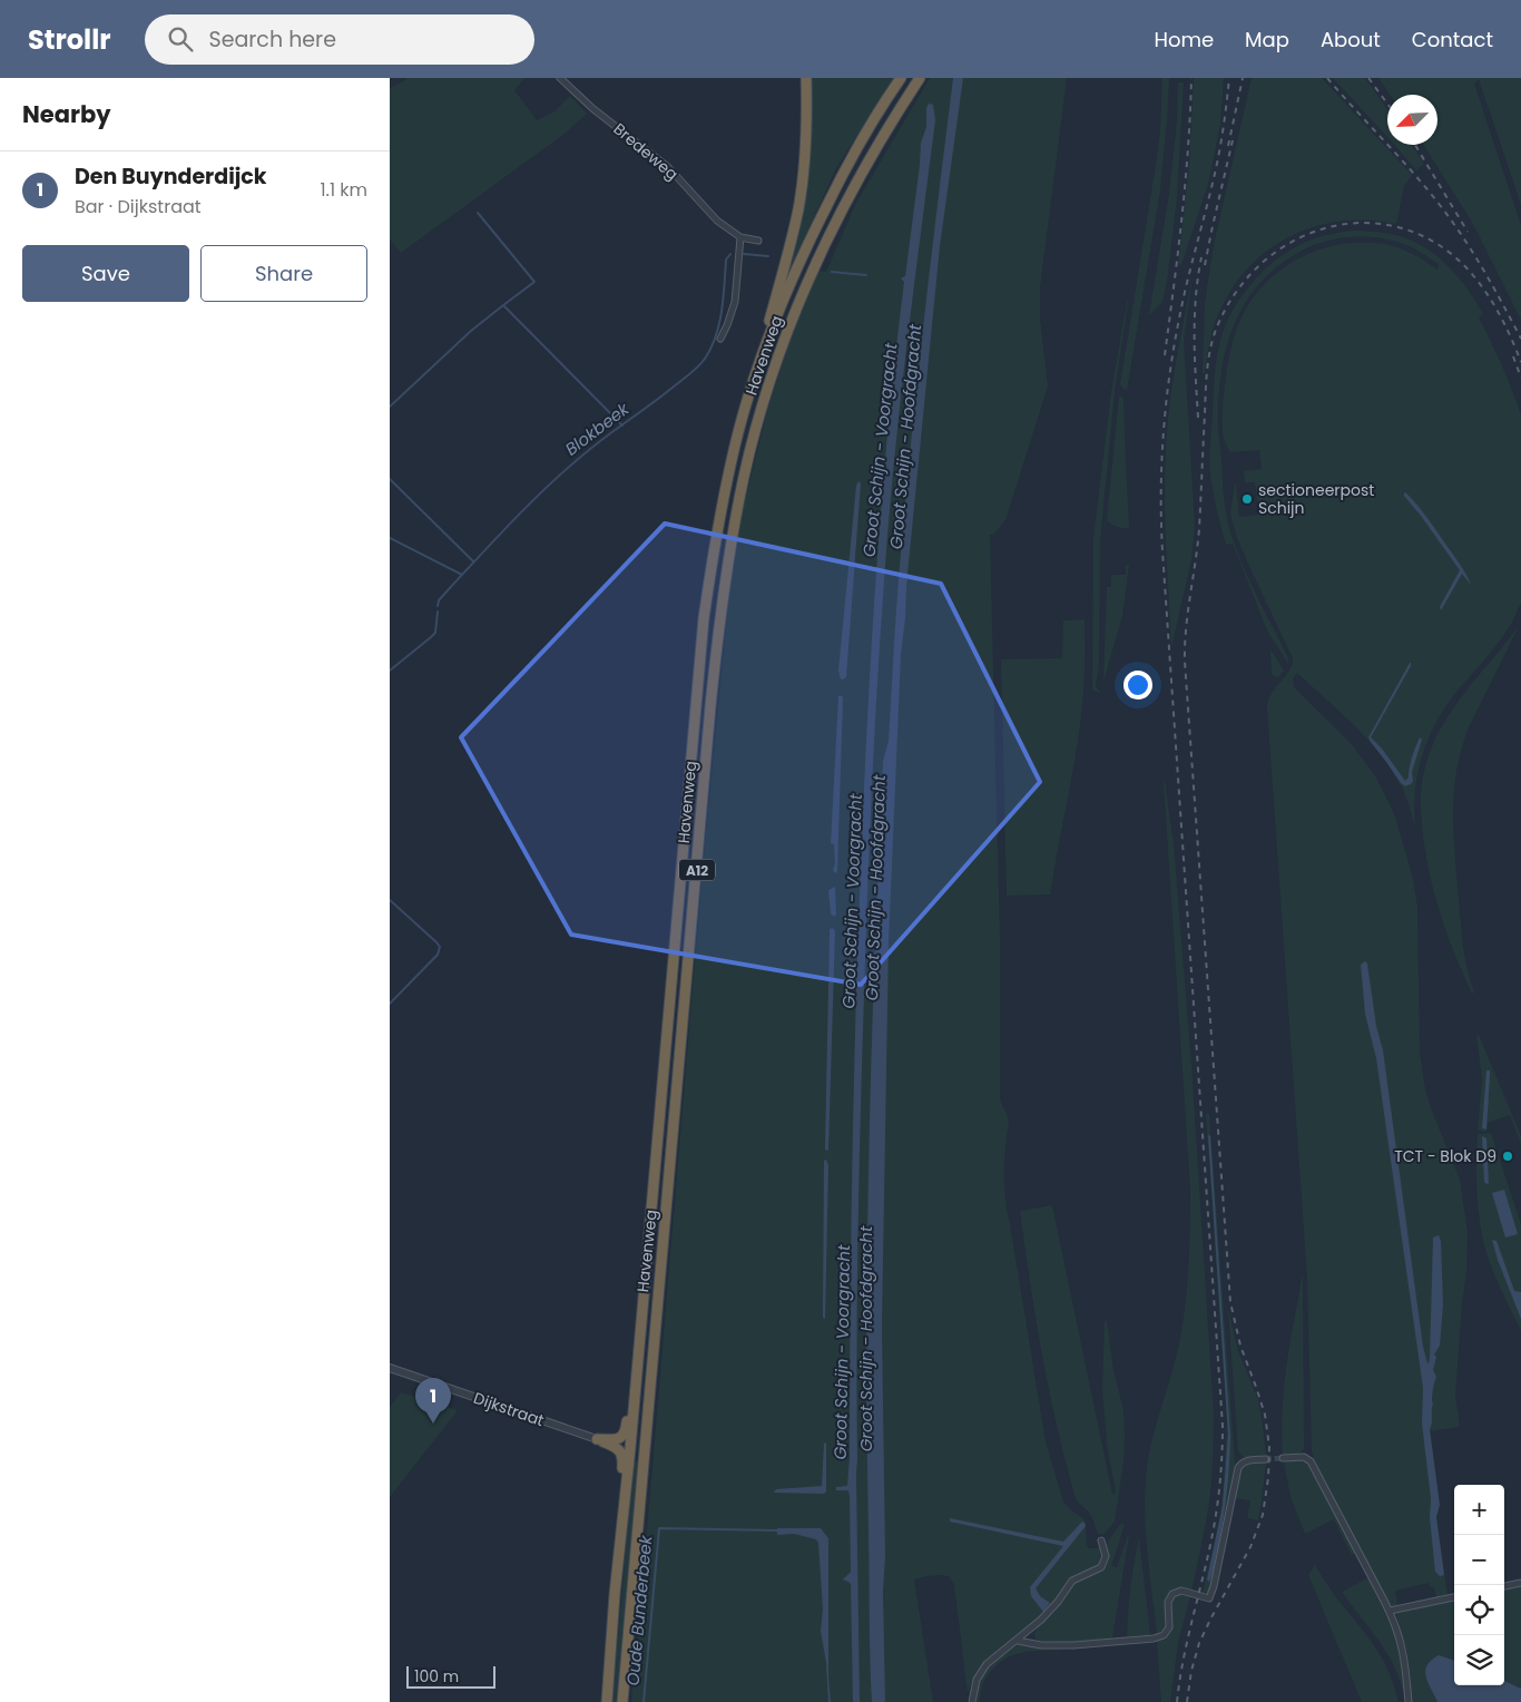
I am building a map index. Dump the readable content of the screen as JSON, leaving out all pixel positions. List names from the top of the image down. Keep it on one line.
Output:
{"streets":{"highway":["Havenweg","A12"],"street":["Bredeweg","Dijkstraat"]},"water":["Blokbeek","Groot Schijn - Hoofdgracht","Groot Schijn - Voorgracht","Oude Bunderbeek"],"places":["sectioneerpost Schijn","TCT - Blok D9"],"scale_bar":"100 m","north":"bottom left","page":{"header":"Strollr","search":"Search here","nav":["Home","Map","About","Contact"],"heading":"Nearby","list":[{"mark":"1","name":"Den Buynderdijck","note":"Bar · Dijkstraat","value":"1.1 km"}],"buttons":["Save","Share"],"pins":"1","map_buttons":["+","−"],"scale":"100 m"}}
